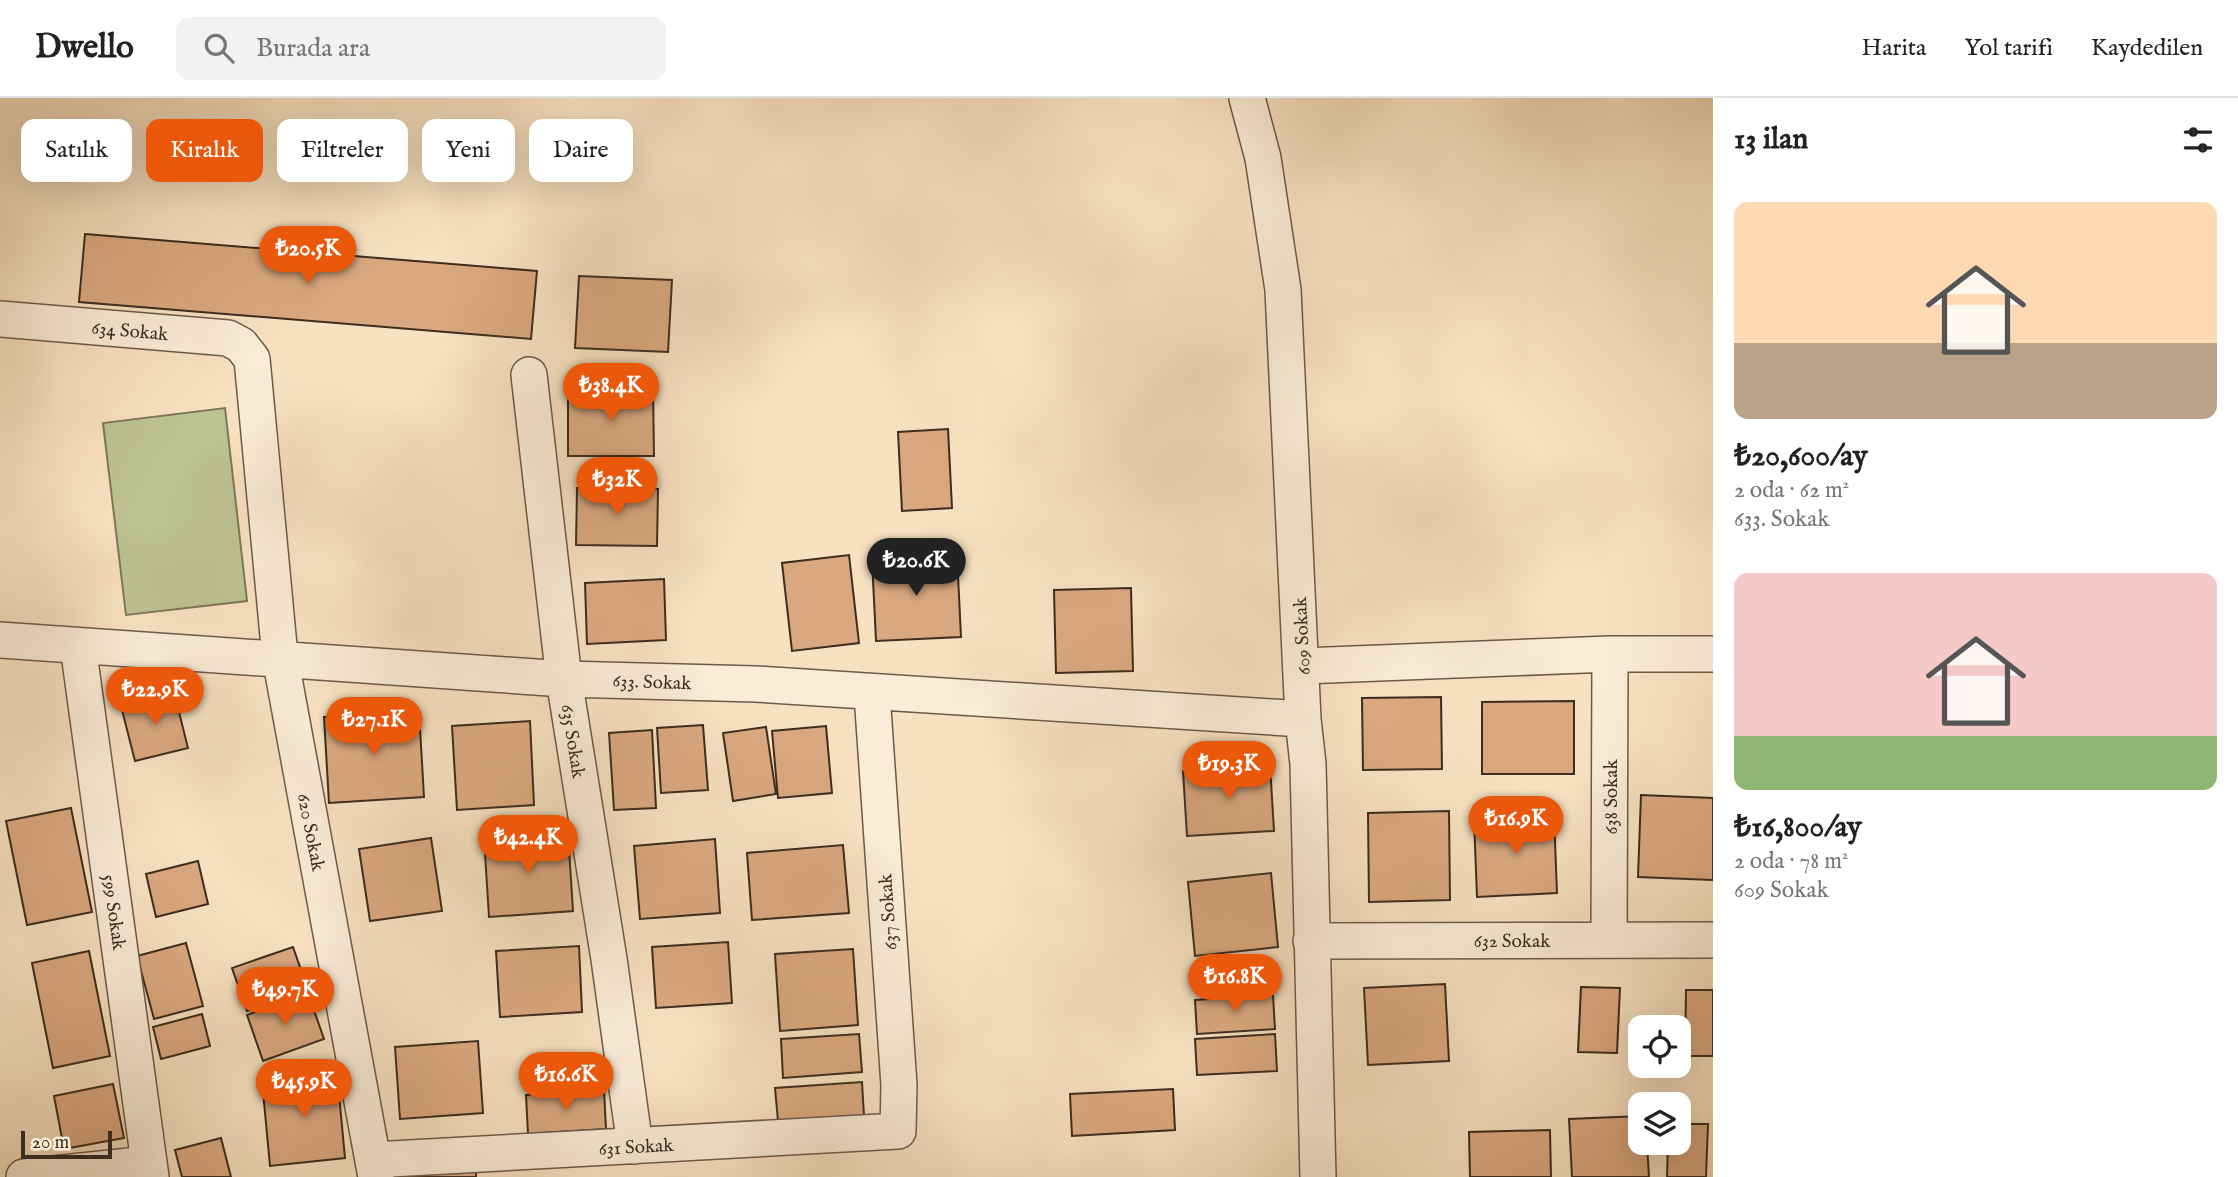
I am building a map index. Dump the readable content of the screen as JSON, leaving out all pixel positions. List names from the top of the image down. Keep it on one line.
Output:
{"streets":{"street":["634 Sokak","609 Sokak","633. Sokak","635 Sokak","638 Sokak","620 Sokak","599 Sokak","637 Sokak","632 Sokak","631 Sokak"]},"crossings":[["634 Sokak","620 Sokak"],["609 Sokak","633. Sokak"],["609 Sokak","632 Sokak"],["633. Sokak","635 Sokak"],["633. Sokak","620 Sokak"],["633. Sokak","599 Sokak"],["633. Sokak","637 Sokak"],["635 Sokak","631 Sokak"],["638 Sokak","632 Sokak"],["620 Sokak","631 Sokak"],["637 Sokak","631 Sokak"]],"scale_bar":"20 m","page":{"header":"Dwello","search":"Burada ara","nav":["Harita","Yol tarifi","Kaydedilen"],"heading":"13 ilan","chip":["Satılık","Kiralık","Filtreler","Yeni","Daire"],"list":[{"name":"₺20,600/ay","note":"2 oda · 62 m² · 633. Sokak"},{"name":"₺16,800/ay","note":"2 oda · 78 m² · 609 Sokak"}],"price":["₺20.5K","₺38.4K","₺32K","₺20.6K","₺22.9K","₺27.1K","₺19.3K","₺16.9K","₺42.4K","₺16.8K","₺49.7K","₺16.6K","₺45.9K"],"scale":"20 m"}}
